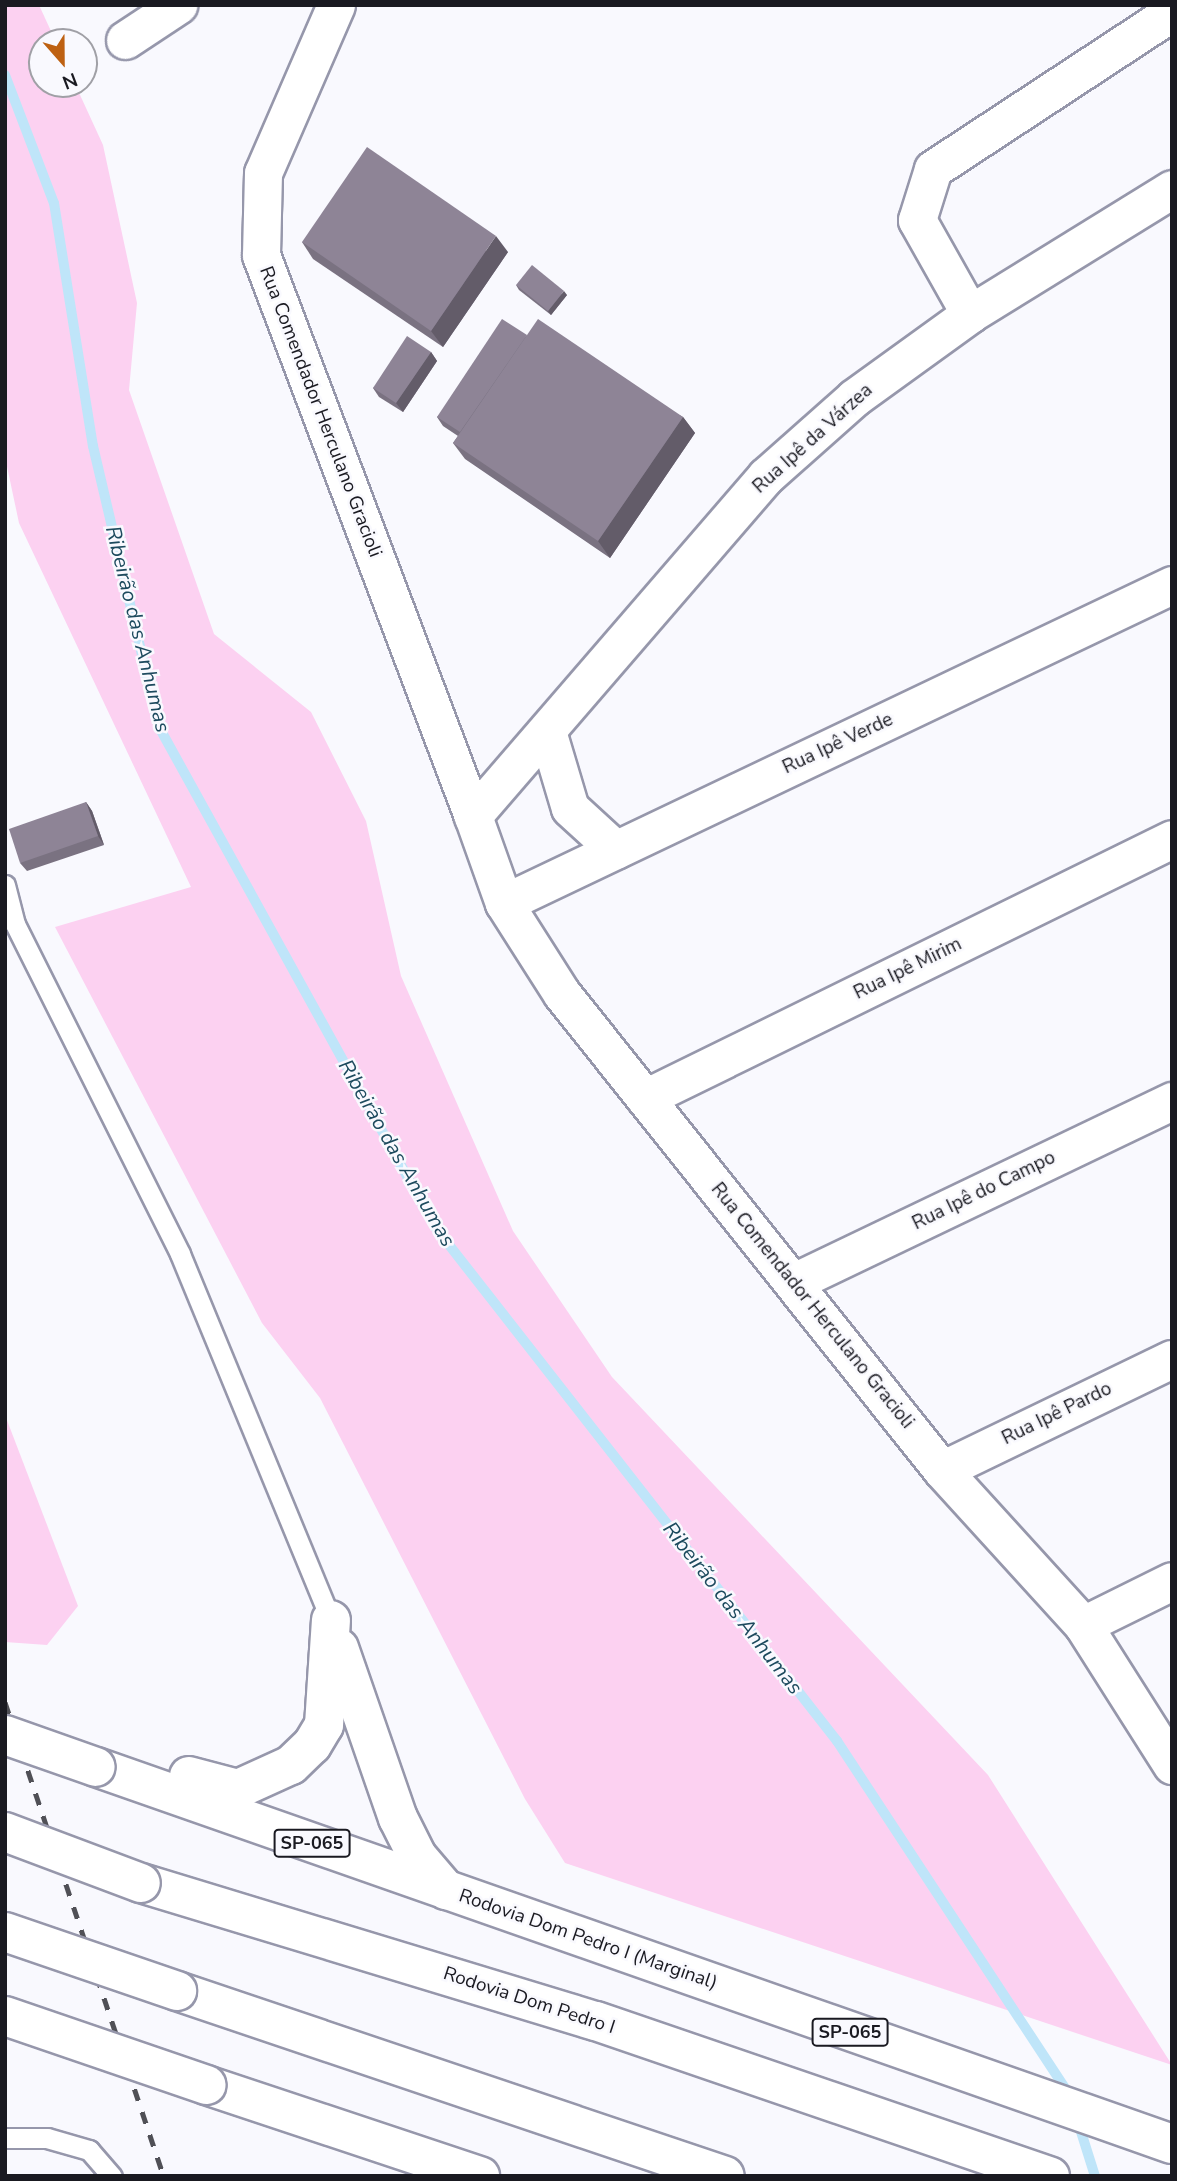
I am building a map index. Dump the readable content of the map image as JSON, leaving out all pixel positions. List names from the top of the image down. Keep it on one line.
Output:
{"streets":{"highway":["SP-065","Rodovia Dom Pedro I (Marginal)","Rodovia Dom Pedro I"],"street":["Rua Comendador Herculano Gracioli","Rua Ipê da Várzea","Rua Ipê Verde","Rua Ipê Mirim","Rua Ipê do Campo","Rua Ipê Pardo"]},"crossings":[["Rua Comendador Herculano Gracioli","Rua Ipê da Várzea"],["Rua Comendador Herculano Gracioli","Rua Ipê Verde"],["Rua Comendador Herculano Gracioli","Rua Ipê Mirim"],["Rua Comendador Herculano Gracioli","Rua Ipê do Campo"],["Rua Comendador Herculano Gracioli","Rua Ipê Pardo"]],"water":["Ribeirão das Anhumas"],"north":"bottom"}
